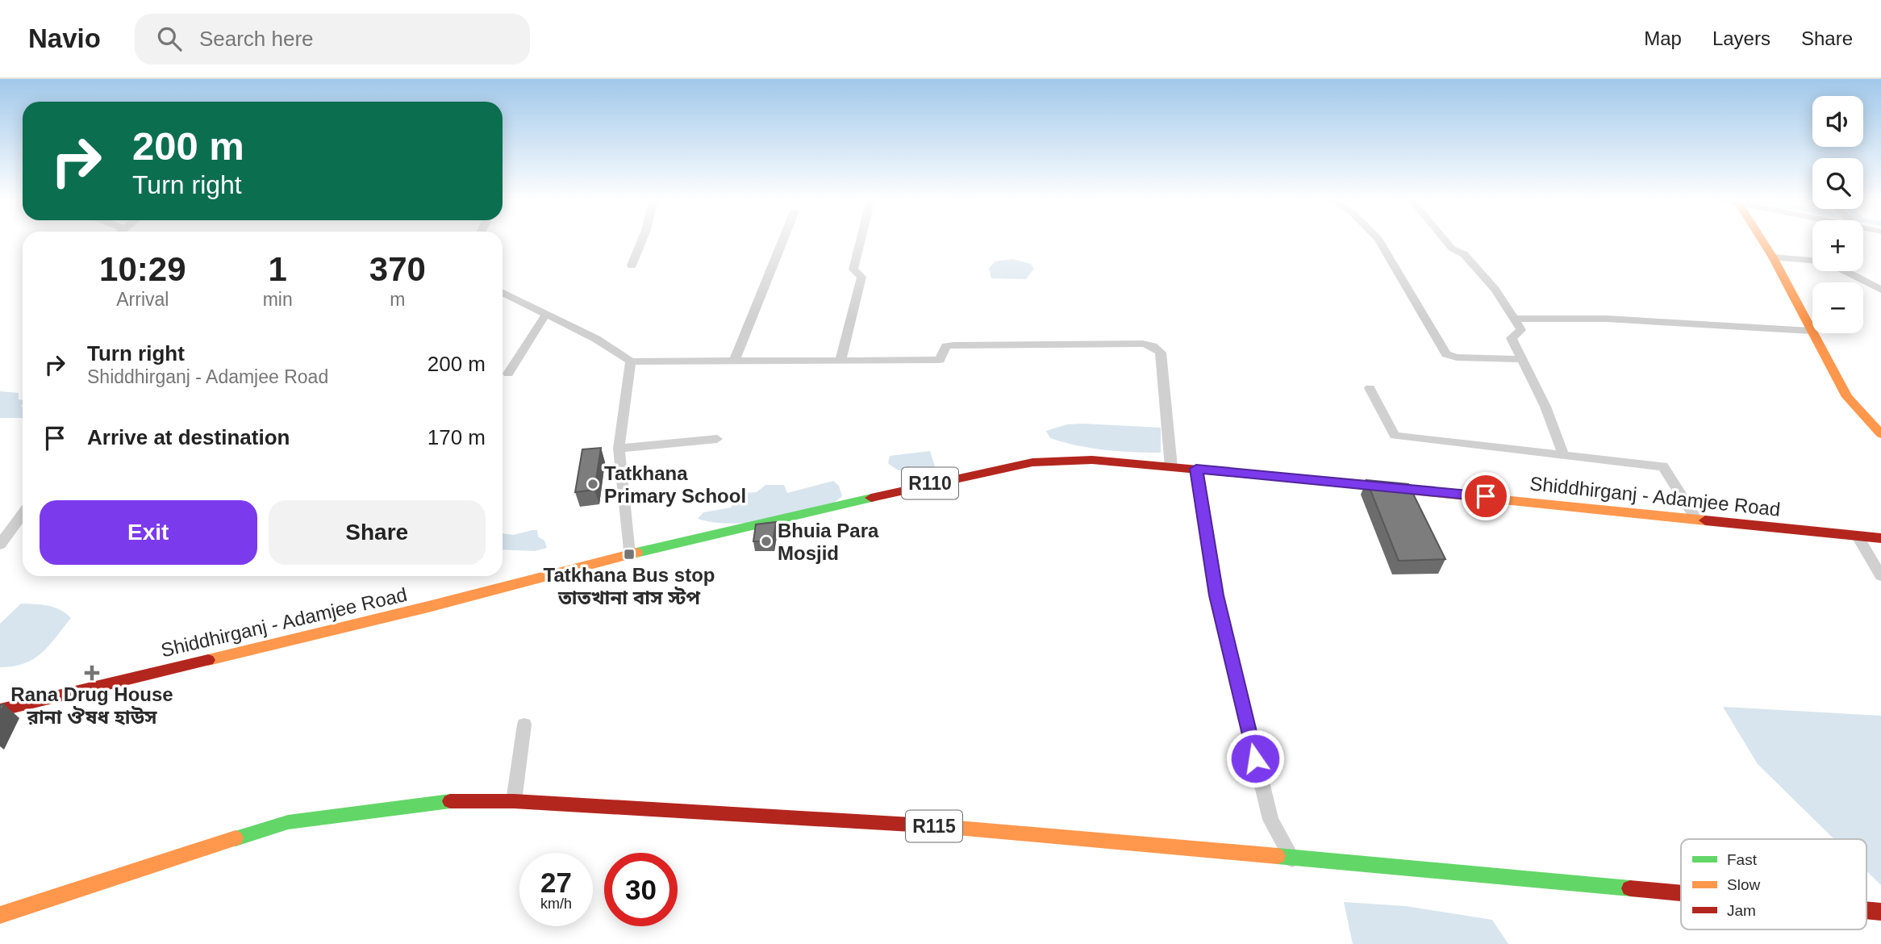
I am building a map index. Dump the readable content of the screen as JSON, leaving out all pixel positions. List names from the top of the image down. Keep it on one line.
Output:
{"streets":{"main road":["R110","Shiddhirganj - Adamjee Road","R115"]},"places":{"other":["Tatkhana Primary School","Bhuia Para Mosjid"],"transit":["Tatkhana Bus stop তাতখানা বাস স্টপ"],"health":["Rana Drug House রানা ঔষধ হাউস"]},"legend":["Fast","Slow","Jam"],"page":{"header":"Navio","search":"Search here","nav":["Map","Layers","Share"],"map_buttons":["+","−"],"turn":["200 m","Turn right"],"eta":["10:29","Arrival","1","min","370","m"],"list":[{"name":"Turn right","note":"Shiddhirganj - Adamjee Road","value":"200 m"},{"name":"Arrive at destination","value":"170 m"}],"buttons":["Exit","Share"],"speed":"27 km/h","limit":"30"}}
